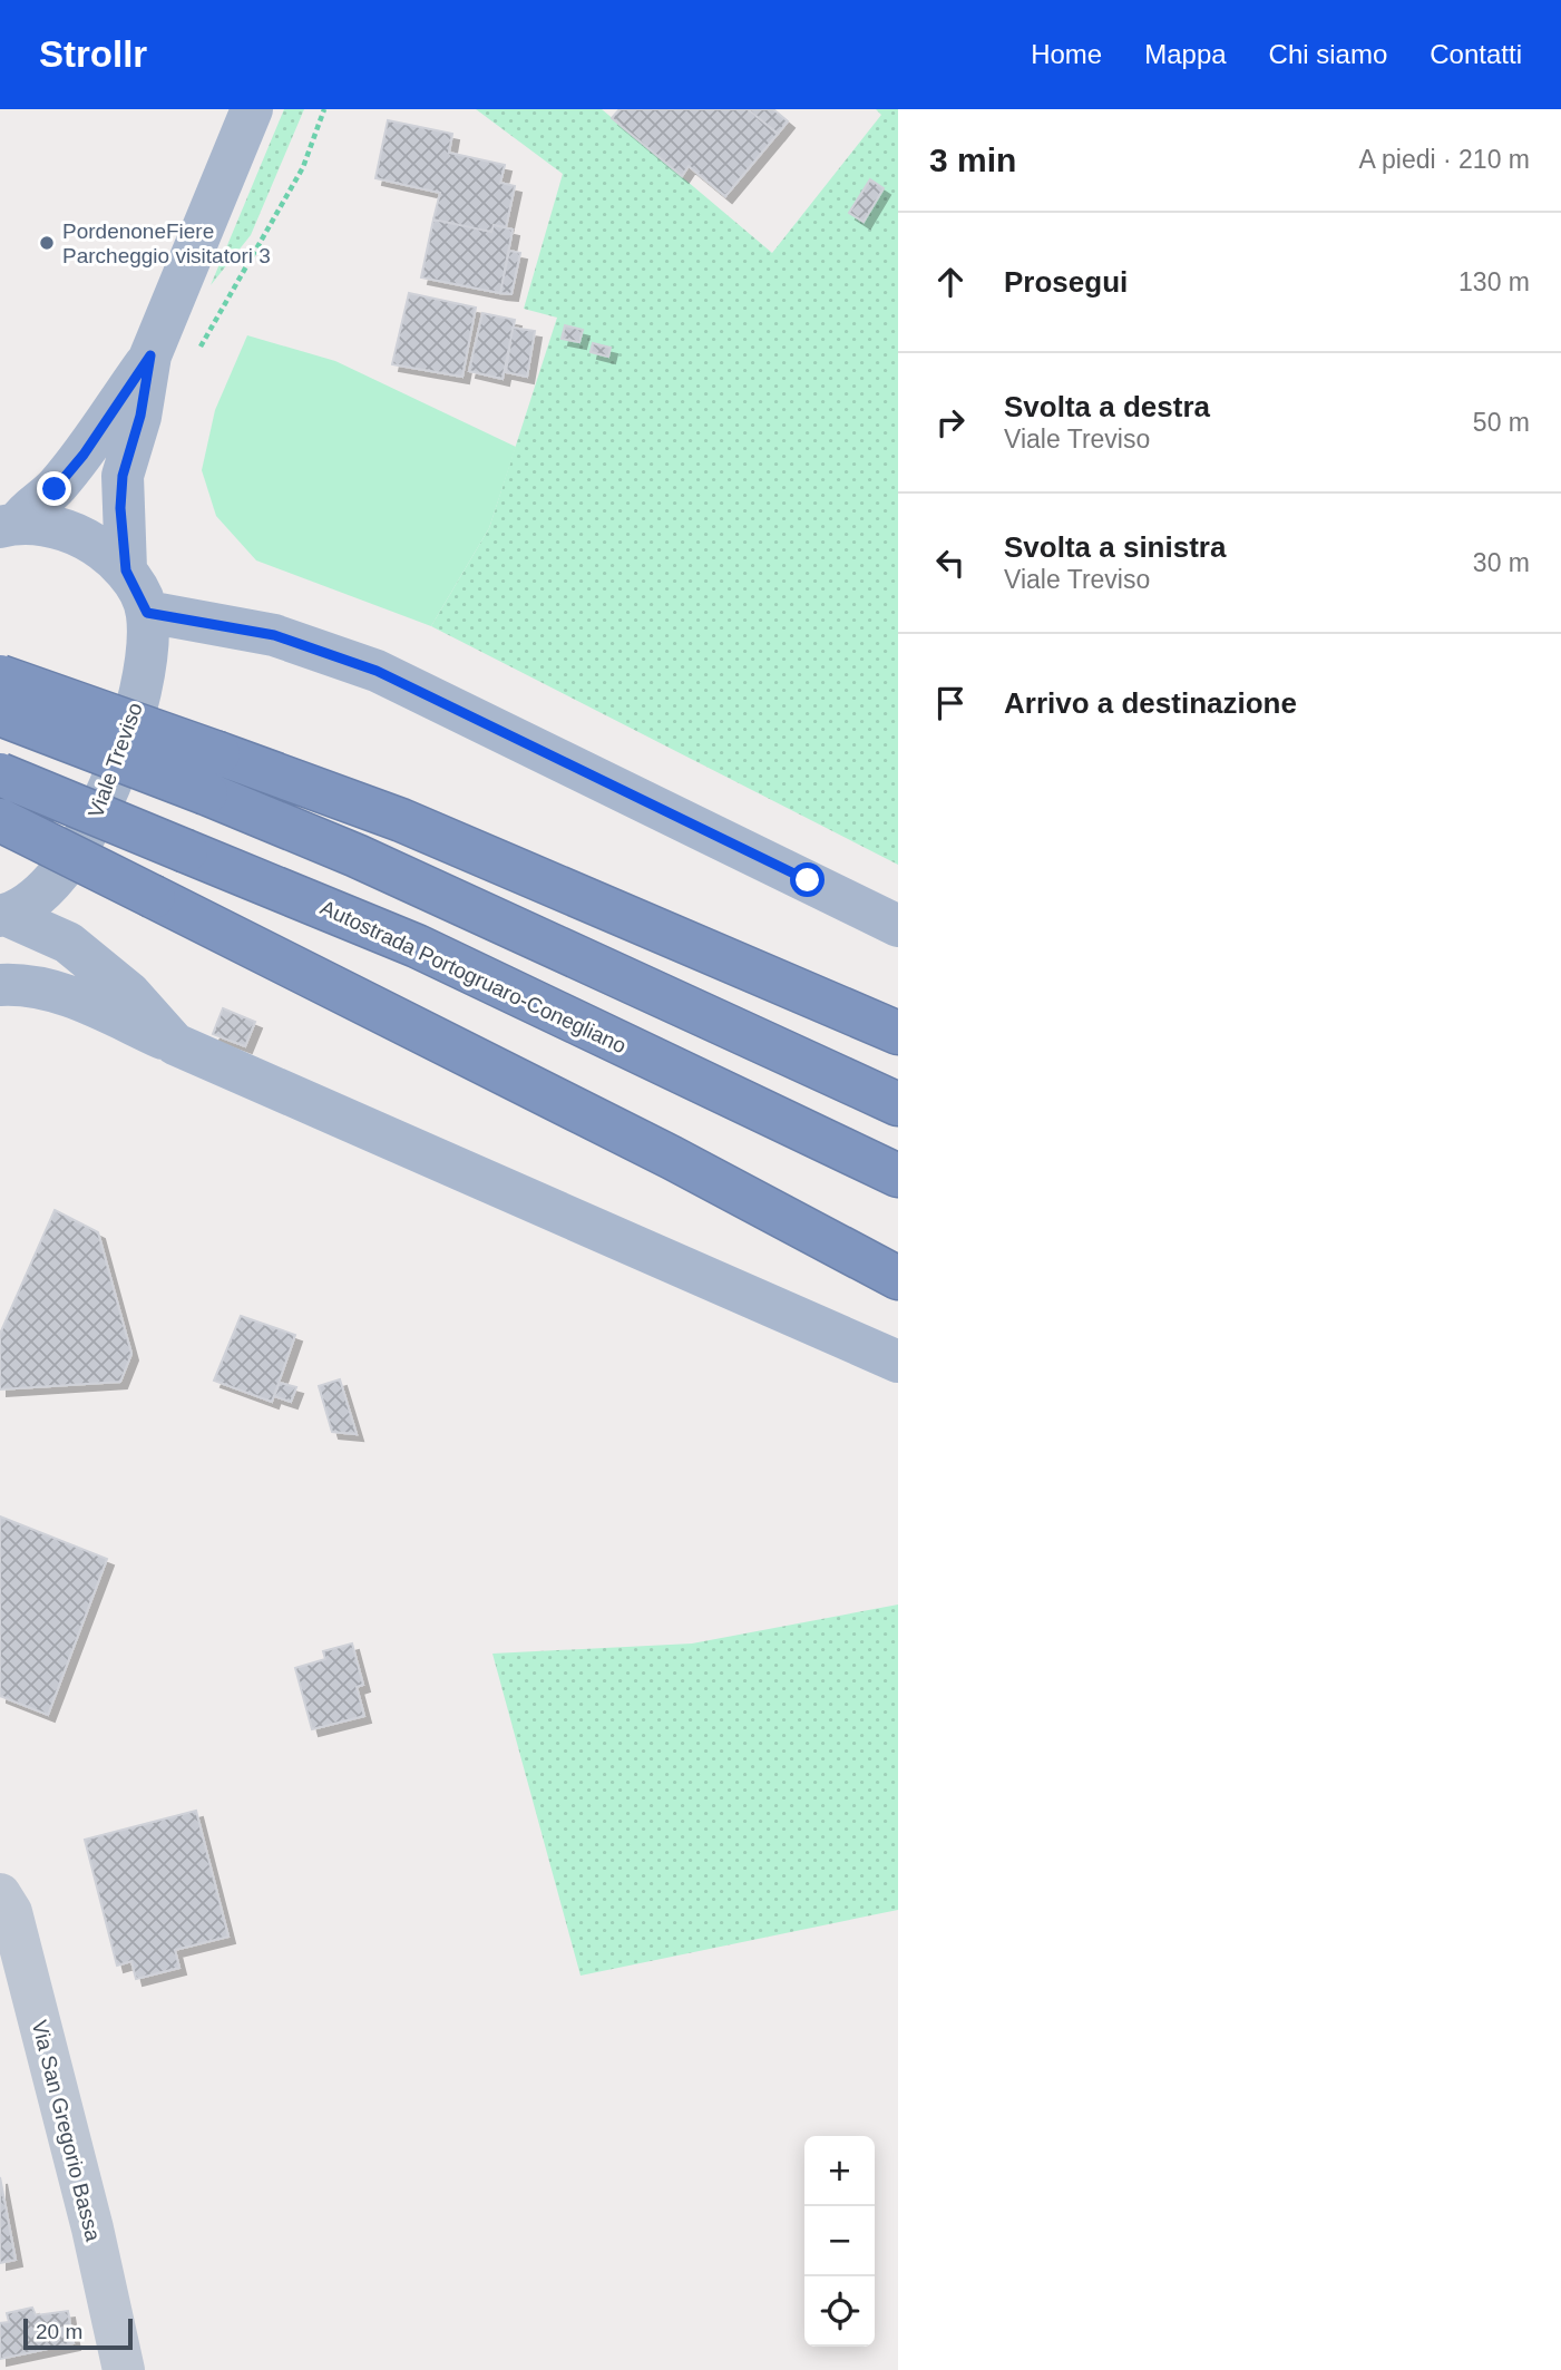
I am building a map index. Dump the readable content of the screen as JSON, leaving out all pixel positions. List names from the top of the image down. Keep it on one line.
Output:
{"streets":{"highway":["Autostrada Portogruaro-Conegliano"],"main road":["Viale Treviso"],"street":["Via San Gregorio Bassa"]},"places":["PordenoneFiere Parcheggio visitatori 3"],"scale_bar":"20 m","page":{"header":"Strollr","nav":["Home","Mappa","Chi siamo","Contatti"],"heading":["3 min","A piedi · 210 m"],"list":[["Prosegui","130 m"],["Svolta a destra","Viale Treviso","50 m"],["Svolta a sinistra","Viale Treviso","30 m"],"Arrivo a destinazione"],"map_buttons":["+","−"],"scale":"20 m"}}
